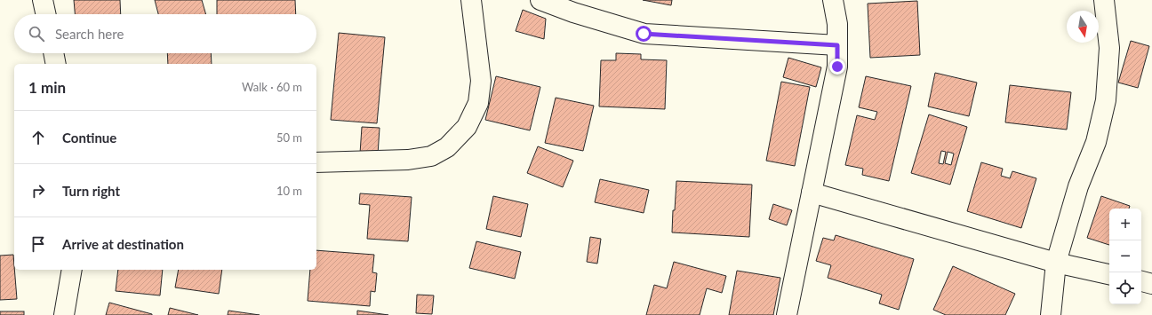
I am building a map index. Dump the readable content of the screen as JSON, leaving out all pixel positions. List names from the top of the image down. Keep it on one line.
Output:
{"north":"bottom","page":{"search":"Search here","heading":["1 min","Walk · 60 m"],"list":[["Continue","50 m"],["Turn right","10 m"],"Arrive at destination"],"map_buttons":["+","−"]}}
